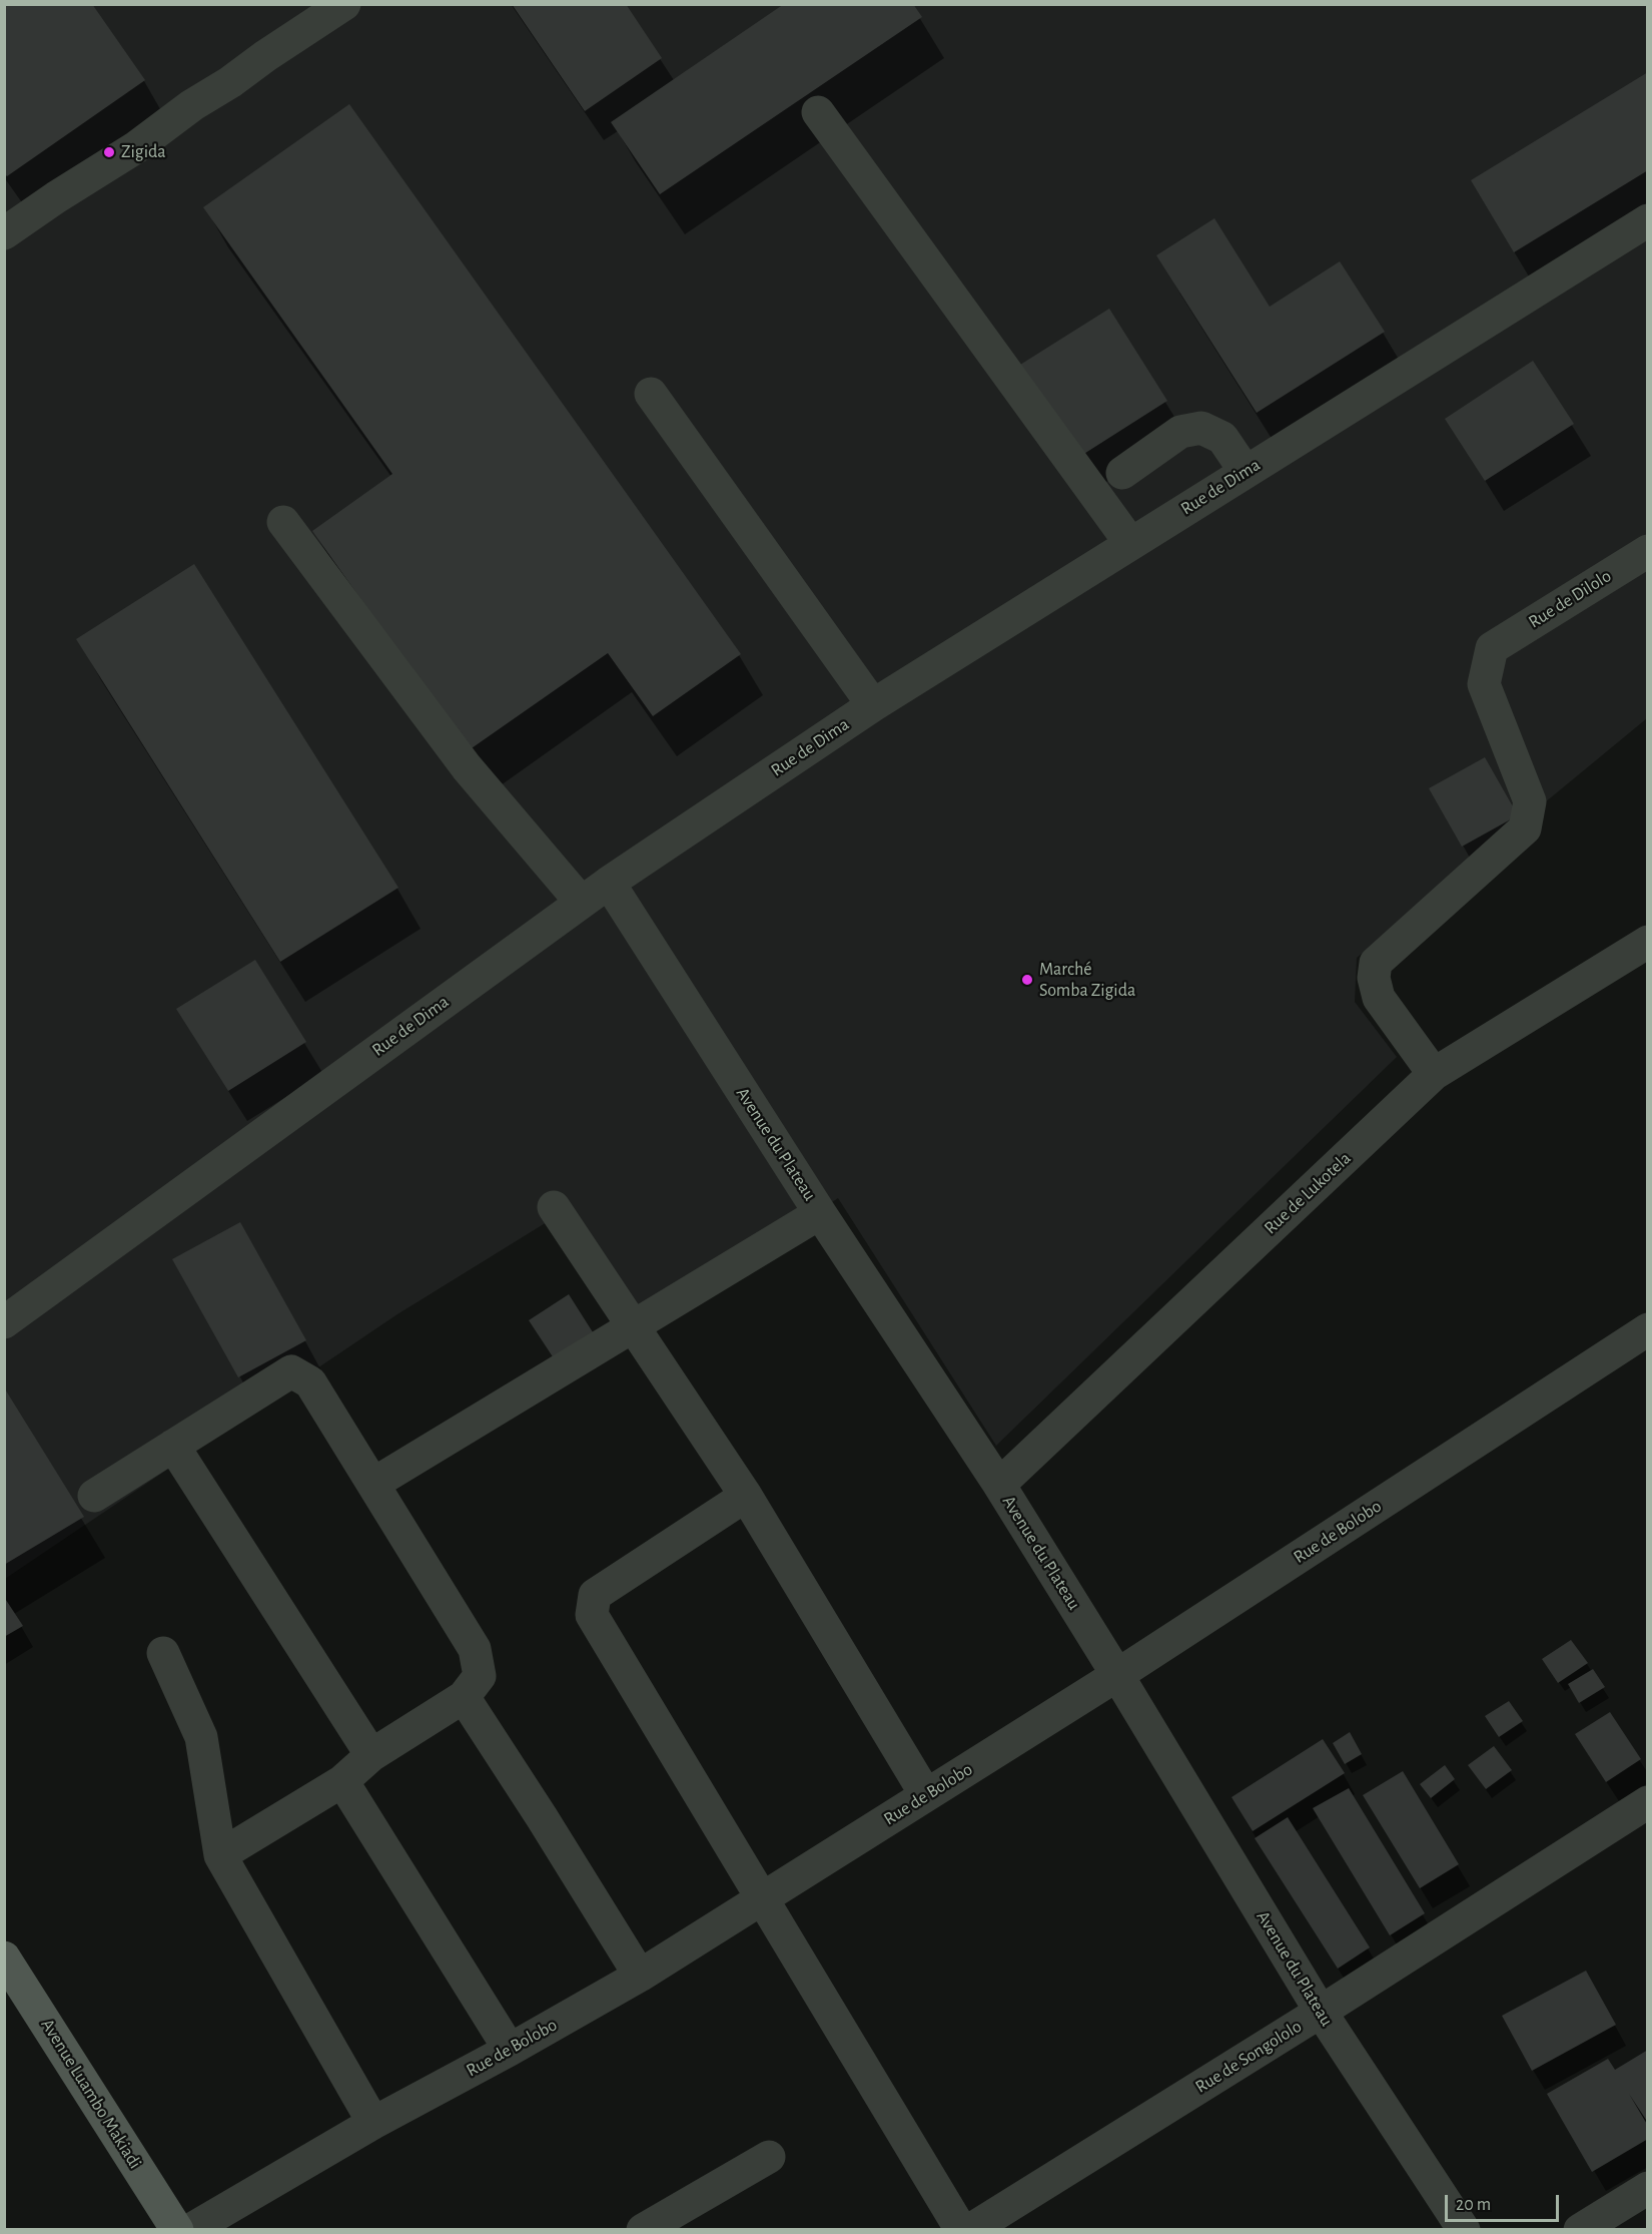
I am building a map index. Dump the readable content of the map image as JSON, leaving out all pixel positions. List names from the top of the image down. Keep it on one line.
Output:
{"streets":{"main road":["Avenue Luambo Makiadi"],"street":["Rue de Dima","Rue de Dilolo","Avenue du Plateau","Rue de Lukotela","Rue de Bolobo","Rue de Songololo"]},"crossings":[["Rue de Dima","Avenue du Plateau"],["Rue de Dilolo","Rue de Lukotela"],["Avenue du Plateau","Rue de Lukotela"],["Avenue du Plateau","Rue de Bolobo"],["Avenue du Plateau","Rue de Songololo"]],"places":["Zigida","Marché Somba Zigida"],"scale_bar":"20 m"}
